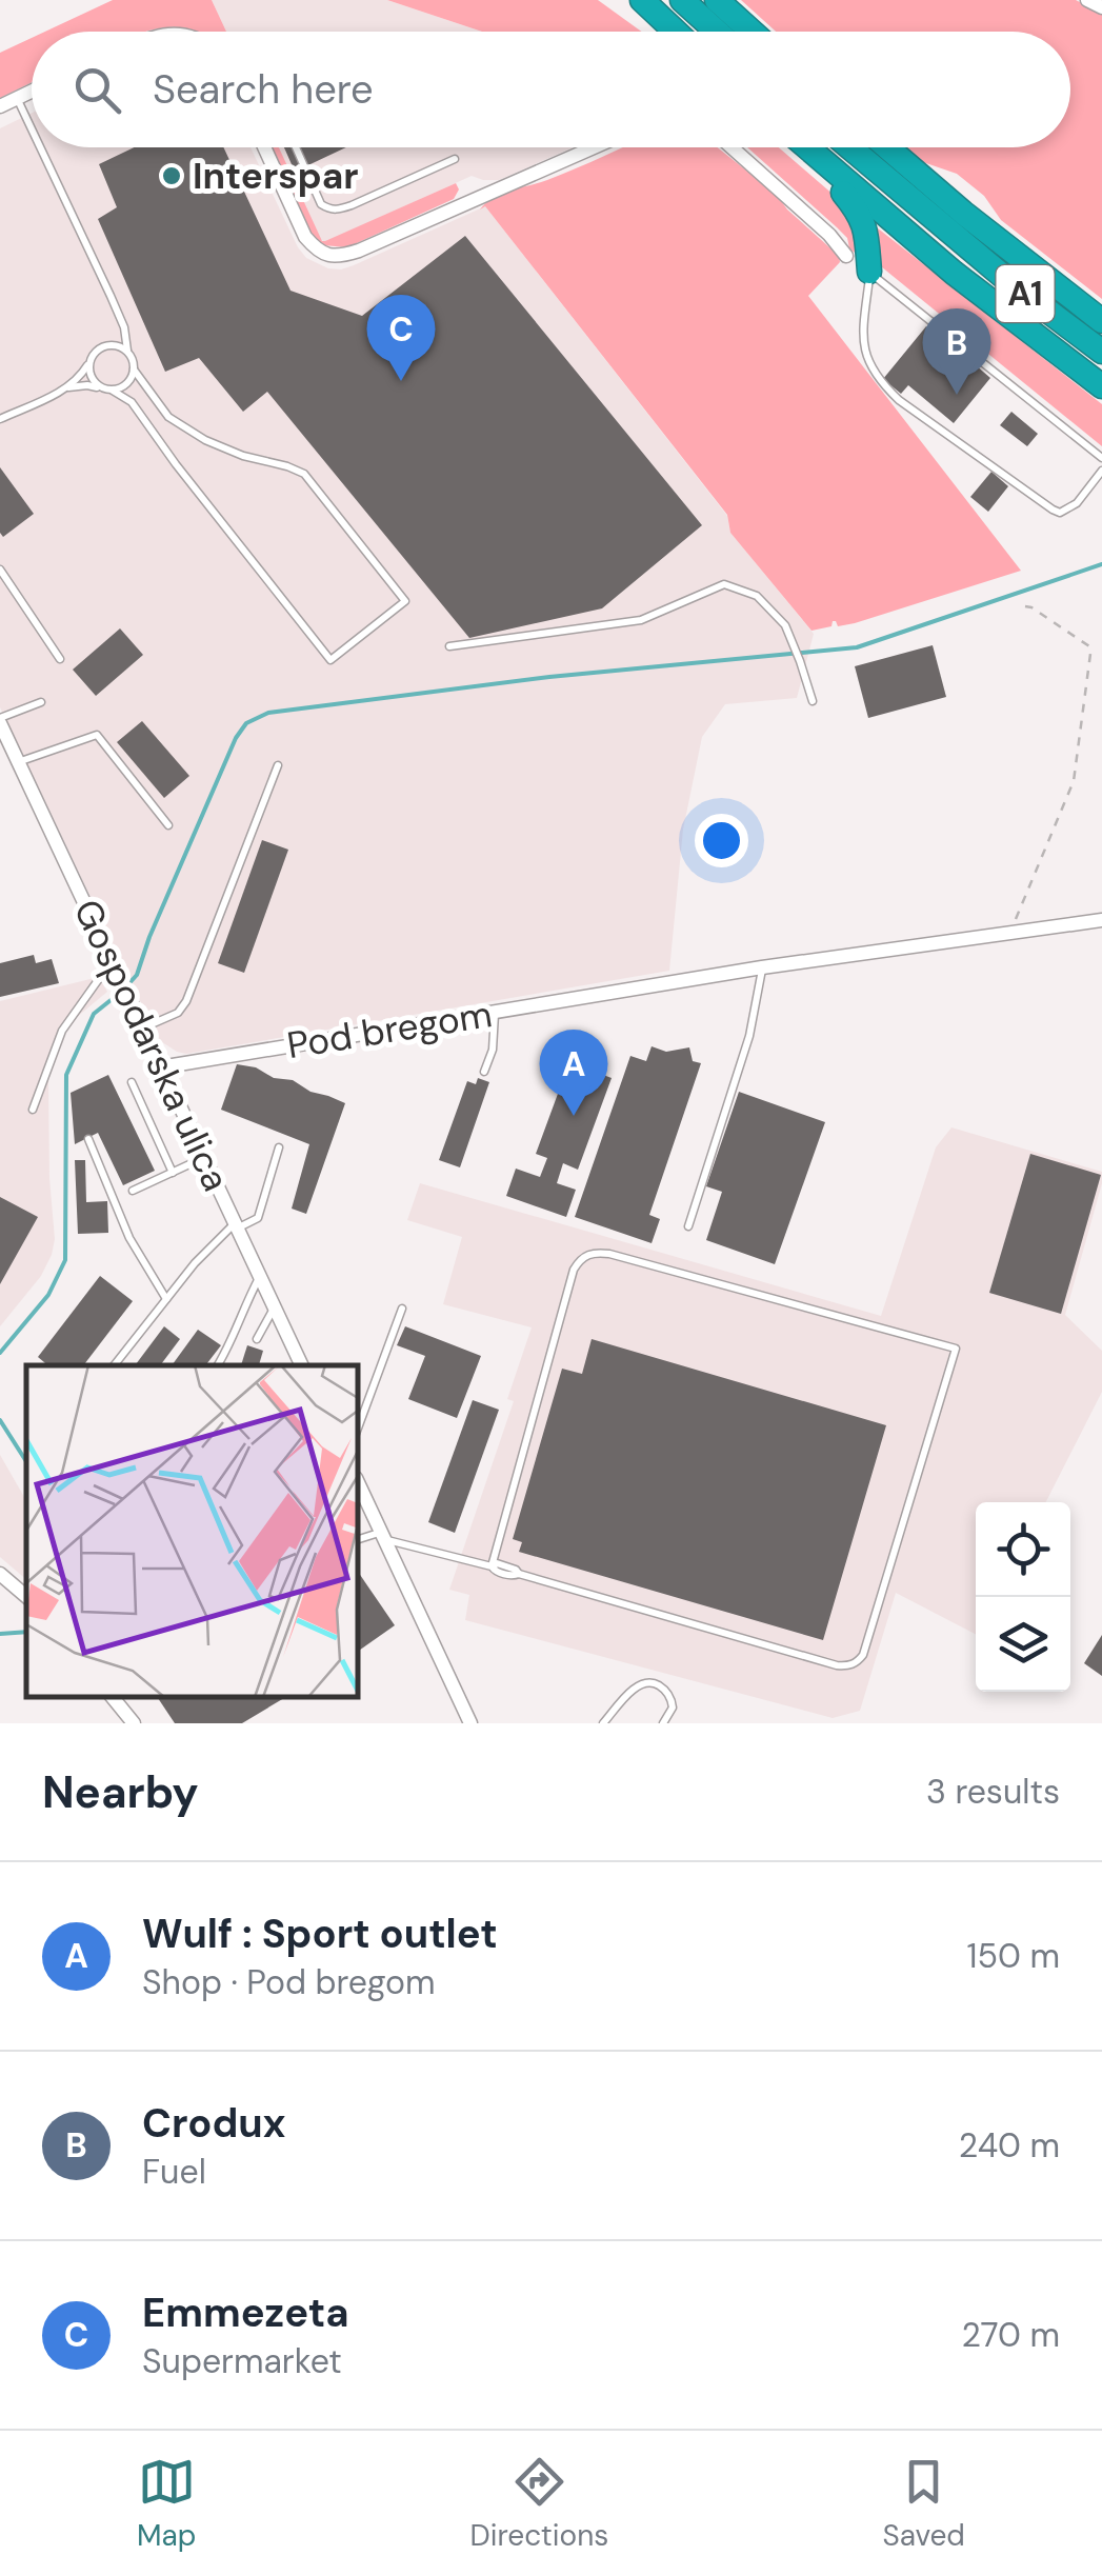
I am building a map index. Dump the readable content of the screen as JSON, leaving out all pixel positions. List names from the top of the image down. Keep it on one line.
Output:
{"streets":{"highway":["A1"],"street":["Pod bregom","Gospodarska ulica"]},"crossings":[["Pod bregom","Gospodarska ulica"]],"places":["Interspar"],"page":{"search":"Search here","pins":["C","B","A"],"heading":["Nearby","3 results"],"list":[{"mark":"A","name":"Wulf : Sport outlet","note":"Shop · Pod bregom","value":"150 m"},{"mark":"B","name":"Crodux","note":"Fuel","value":"240 m"},{"mark":"C","name":"Emmezeta","note":"Supermarket","value":"270 m"}],"nav":["Map","Directions","Saved"]}}
